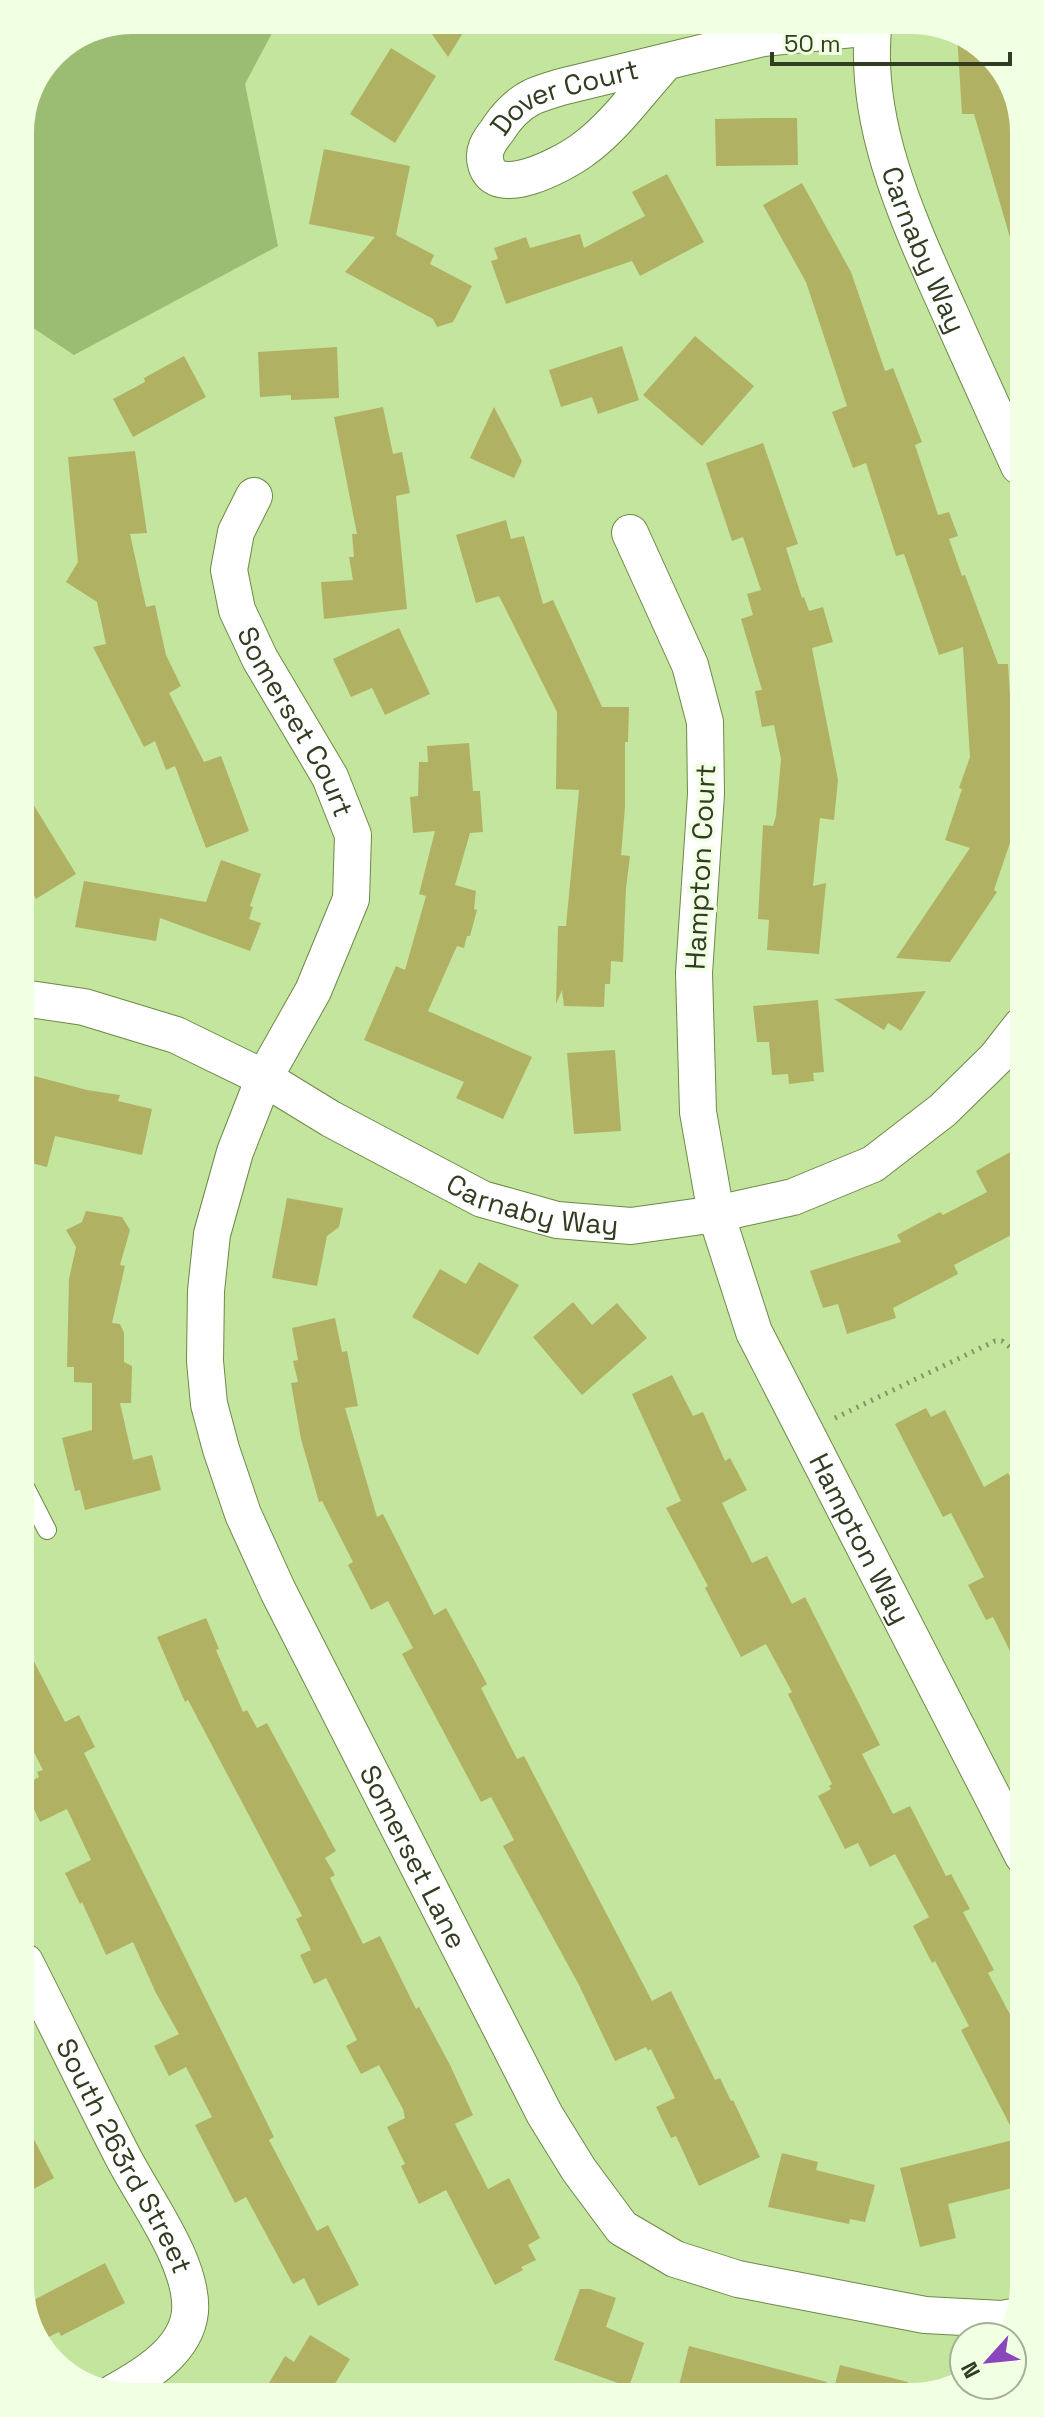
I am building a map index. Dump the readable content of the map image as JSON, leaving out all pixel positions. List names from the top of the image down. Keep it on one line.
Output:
{"streets":{"street":["Dover Court","Carnaby Way","Somerset Court","Hampton Court","Hampton Way","Somerset Lane","South 263rd Street"]},"crossings":[["Carnaby Way","Somerset Court"],["Carnaby Way","Hampton Court"],["Carnaby Way","Hampton Way"],["Carnaby Way","Somerset Lane"],["Somerset Court","Somerset Lane"],["Hampton Court","Hampton Way"]],"scale_bar":"50 m","north":"bottom left"}
